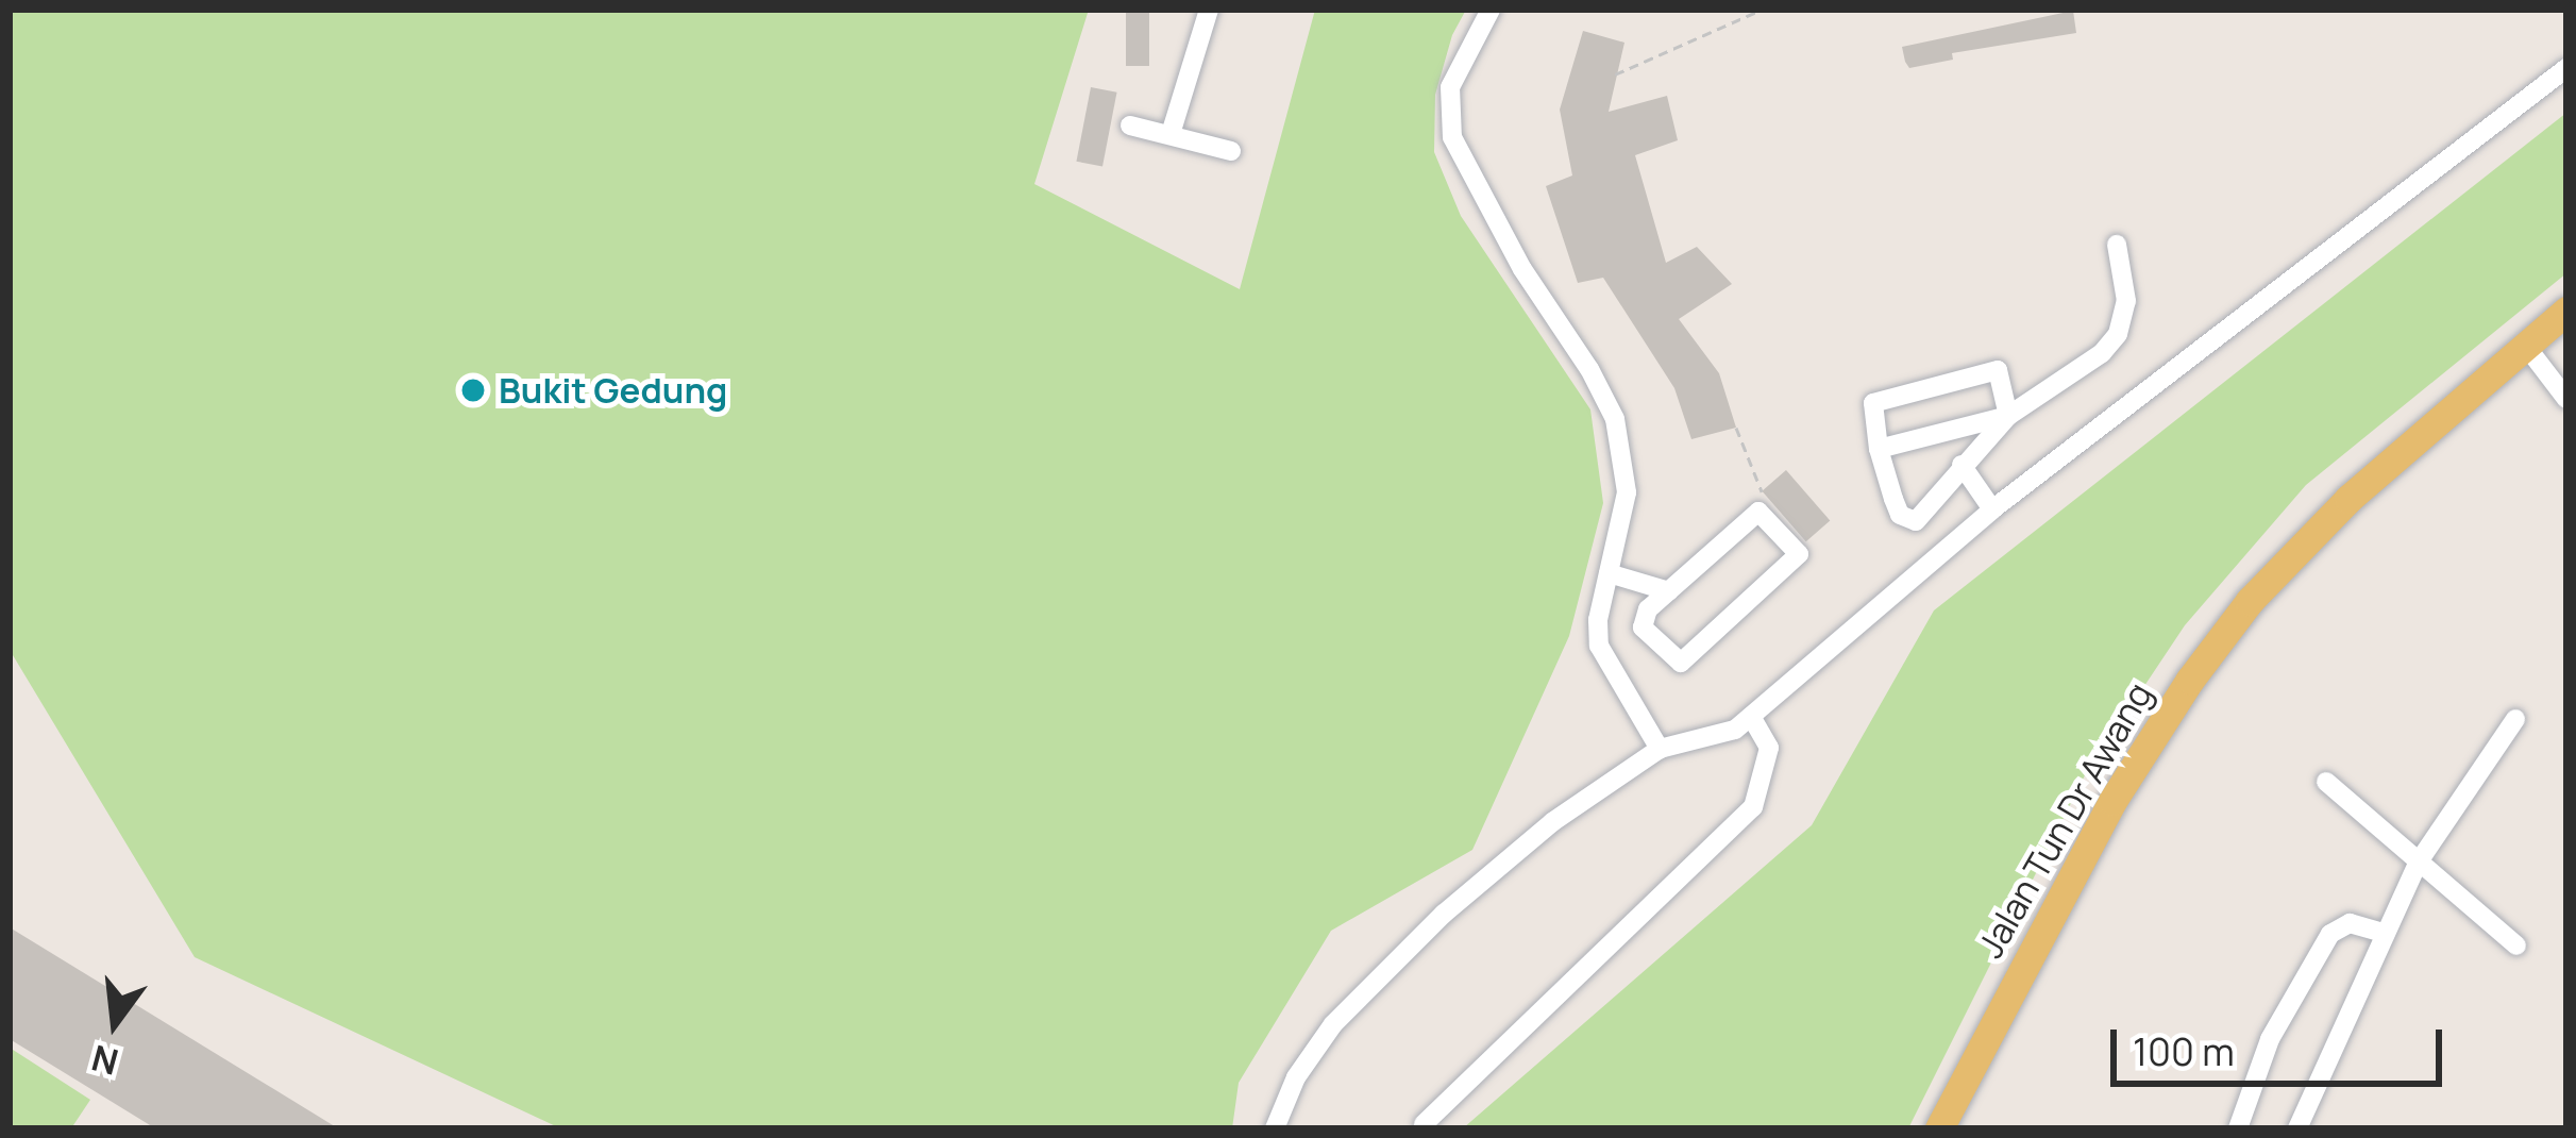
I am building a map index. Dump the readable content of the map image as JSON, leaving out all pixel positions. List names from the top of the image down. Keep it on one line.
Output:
{"streets":{"main road":["Jalan Tun Dr Awang"]},"places":["Bukit Gedung"],"scale_bar":"100 m","north":"bottom"}
